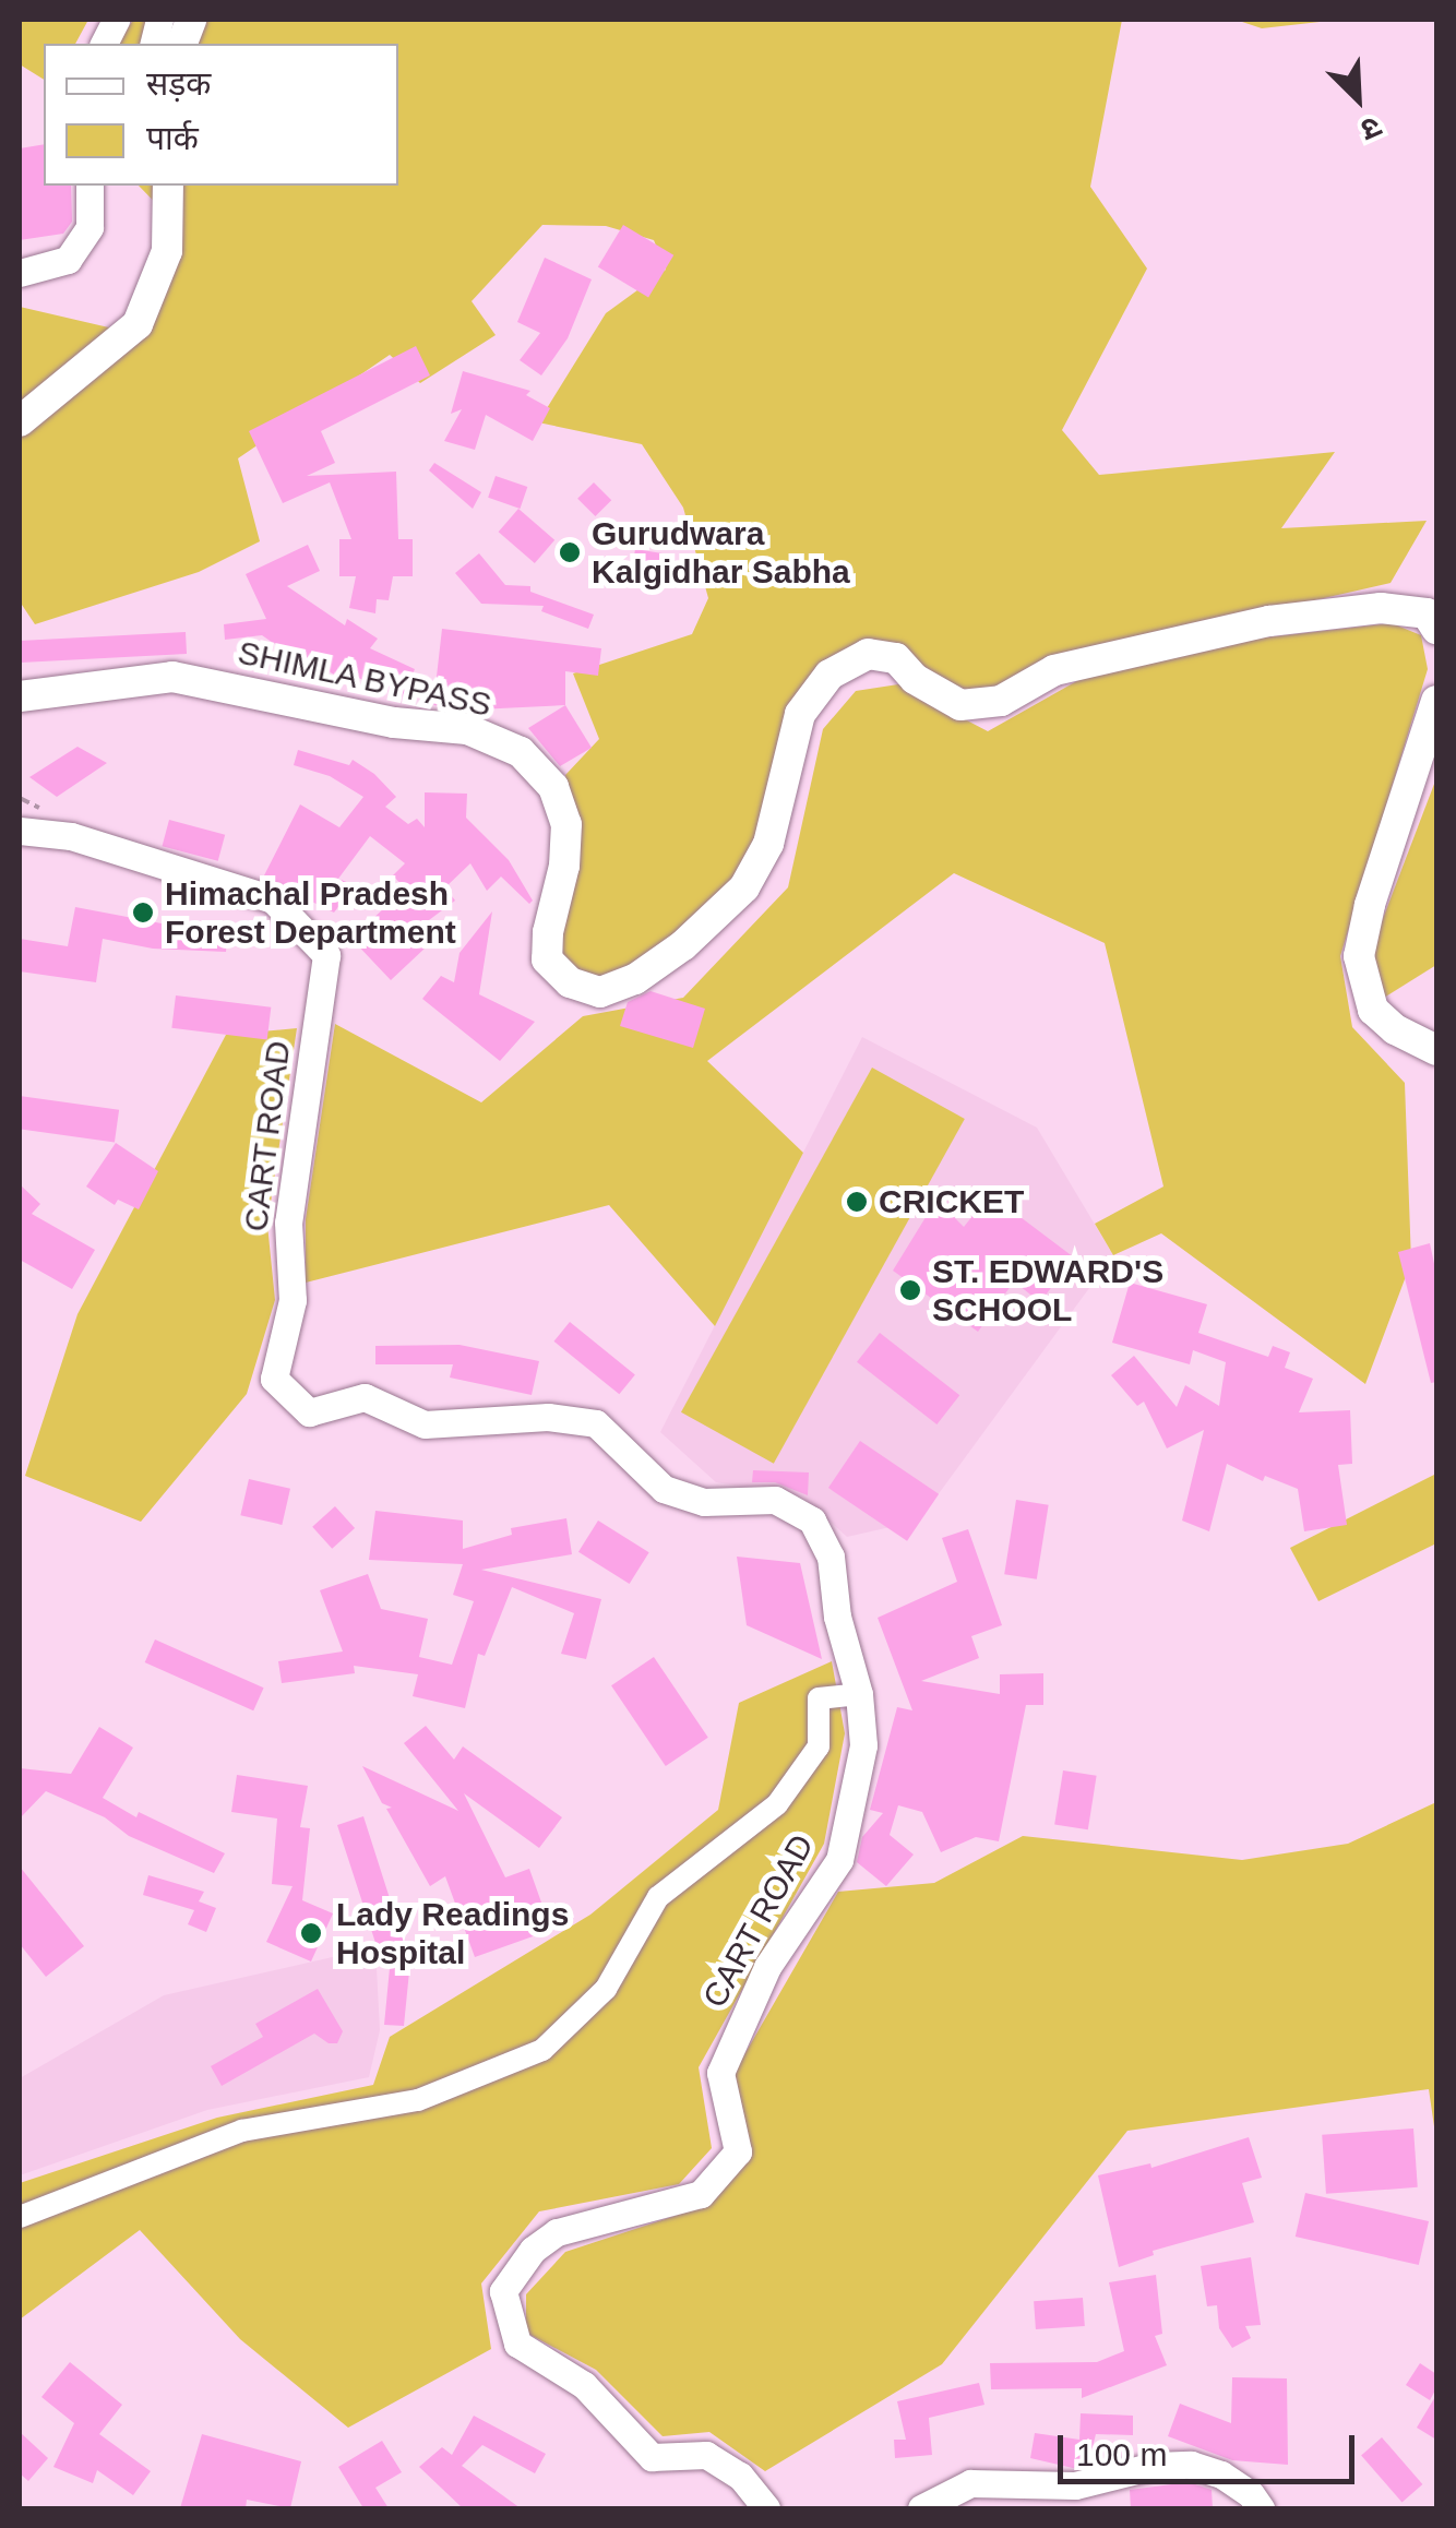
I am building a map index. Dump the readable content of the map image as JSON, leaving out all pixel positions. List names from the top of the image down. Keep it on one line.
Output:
{"streets":{"highway":["SHIMLA BYPASS"],"main road":["CART ROAD"]},"places":["Gurudwara Kalgidhar Sabha","Himachal Pradesh Forest Department","CRICKET","ST. EDWARD'S SCHOOL","Lady Readings Hospital"],"legend":["सड़क","पार्क"],"scale_bar":"100 m","north":"bottom right"}
